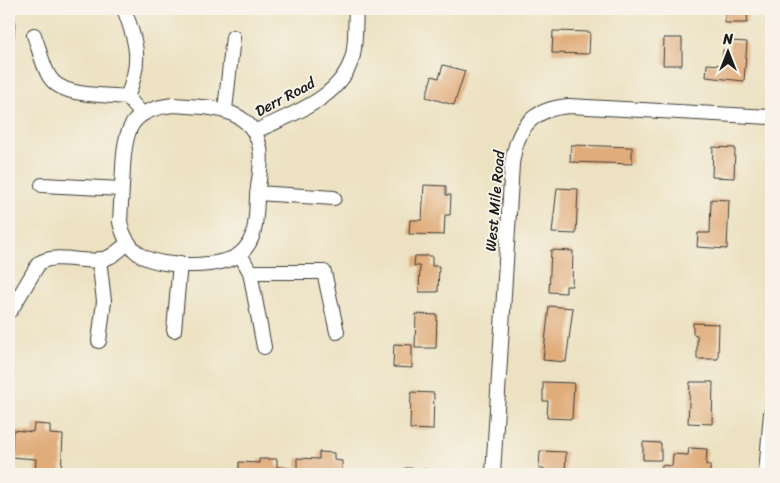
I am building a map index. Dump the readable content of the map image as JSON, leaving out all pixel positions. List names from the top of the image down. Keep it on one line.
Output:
{"streets":{"street":["Derr Road","West Mile Road"]},"north":"top"}
